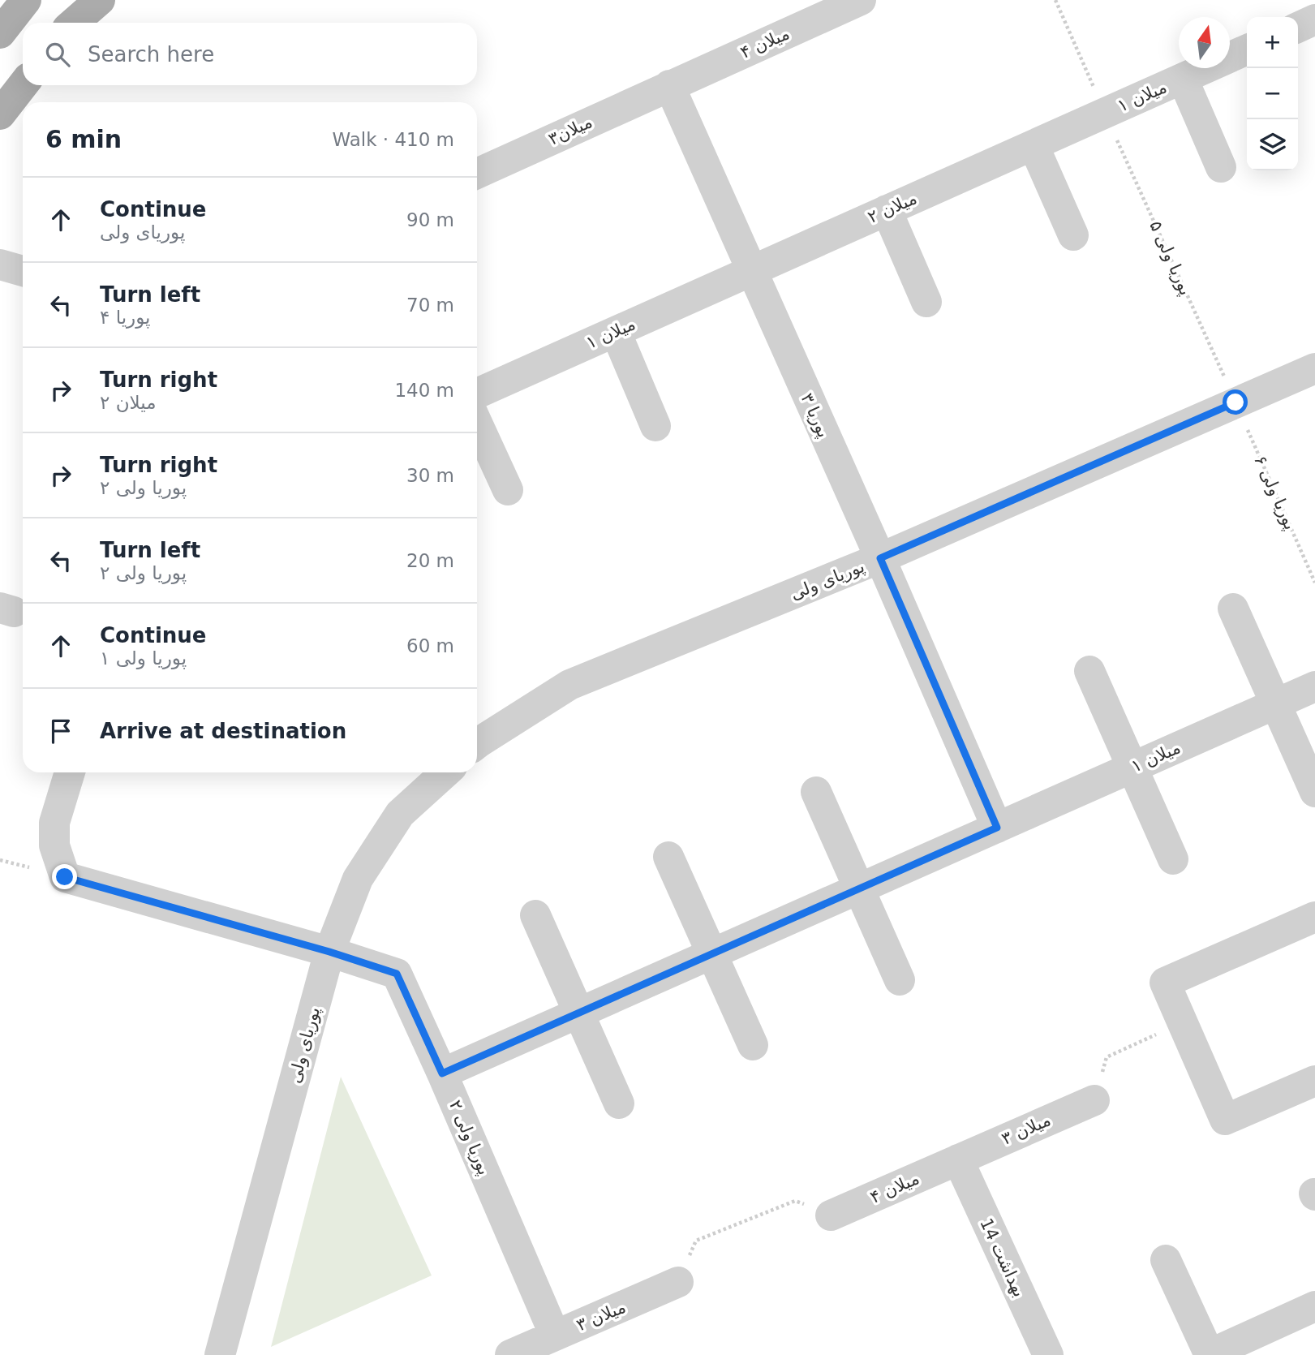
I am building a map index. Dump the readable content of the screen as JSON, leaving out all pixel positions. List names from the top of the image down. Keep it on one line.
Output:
{"streets":{"street":["میلان ۴","میلان ۱","میلان۳","میلان ۲","پوریا ۳","پوریای ولی","میلان ۳","پوریا ولی ۲","بهداشت 14"],"path":["پوریا ولی ۵","پوریا ولی ۶"]},"crossings":[["میلان ۴","میلان۳"],["میلان ۴","پوریا ۳"],["میلان ۴","میلان ۳"],["میلان ۴","بهداشت 14"],["میلان ۱","میلان ۲"],["میلان ۱","پوریا ولی ۵"],["میلان ۱","پوریا ۳"],["میلان۳","پوریا ۳"],["میلان ۲","پوریا ۳"],["پوریا ولی ۵","پوریا ولی ۶"],["پوریا ولی ۵","پوریای ولی"],["پوریا ۳","پوریای ولی"],["پوریا ولی ۶","پوریای ولی"],["پوریای ولی","پوریا ولی ۲"],["میلان ۳","پوریا ولی ۲"],["میلان ۳","بهداشت 14"]],"north":"top","page":{"map_buttons":["+","−"],"search":"Search here","heading":["6 min","Walk · 410 m"],"list":[["Continue","پوریای ولی","90 m"],["Turn left","پوریا ۴","70 m"],["Turn right","میلان ۲","140 m"],["Turn right","پوریا ولی ۲","30 m"],["Turn left","پوریا ولی ۲","20 m"],["Continue","پوریا ولی ۱","60 m"],"Arrive at destination"]}}
